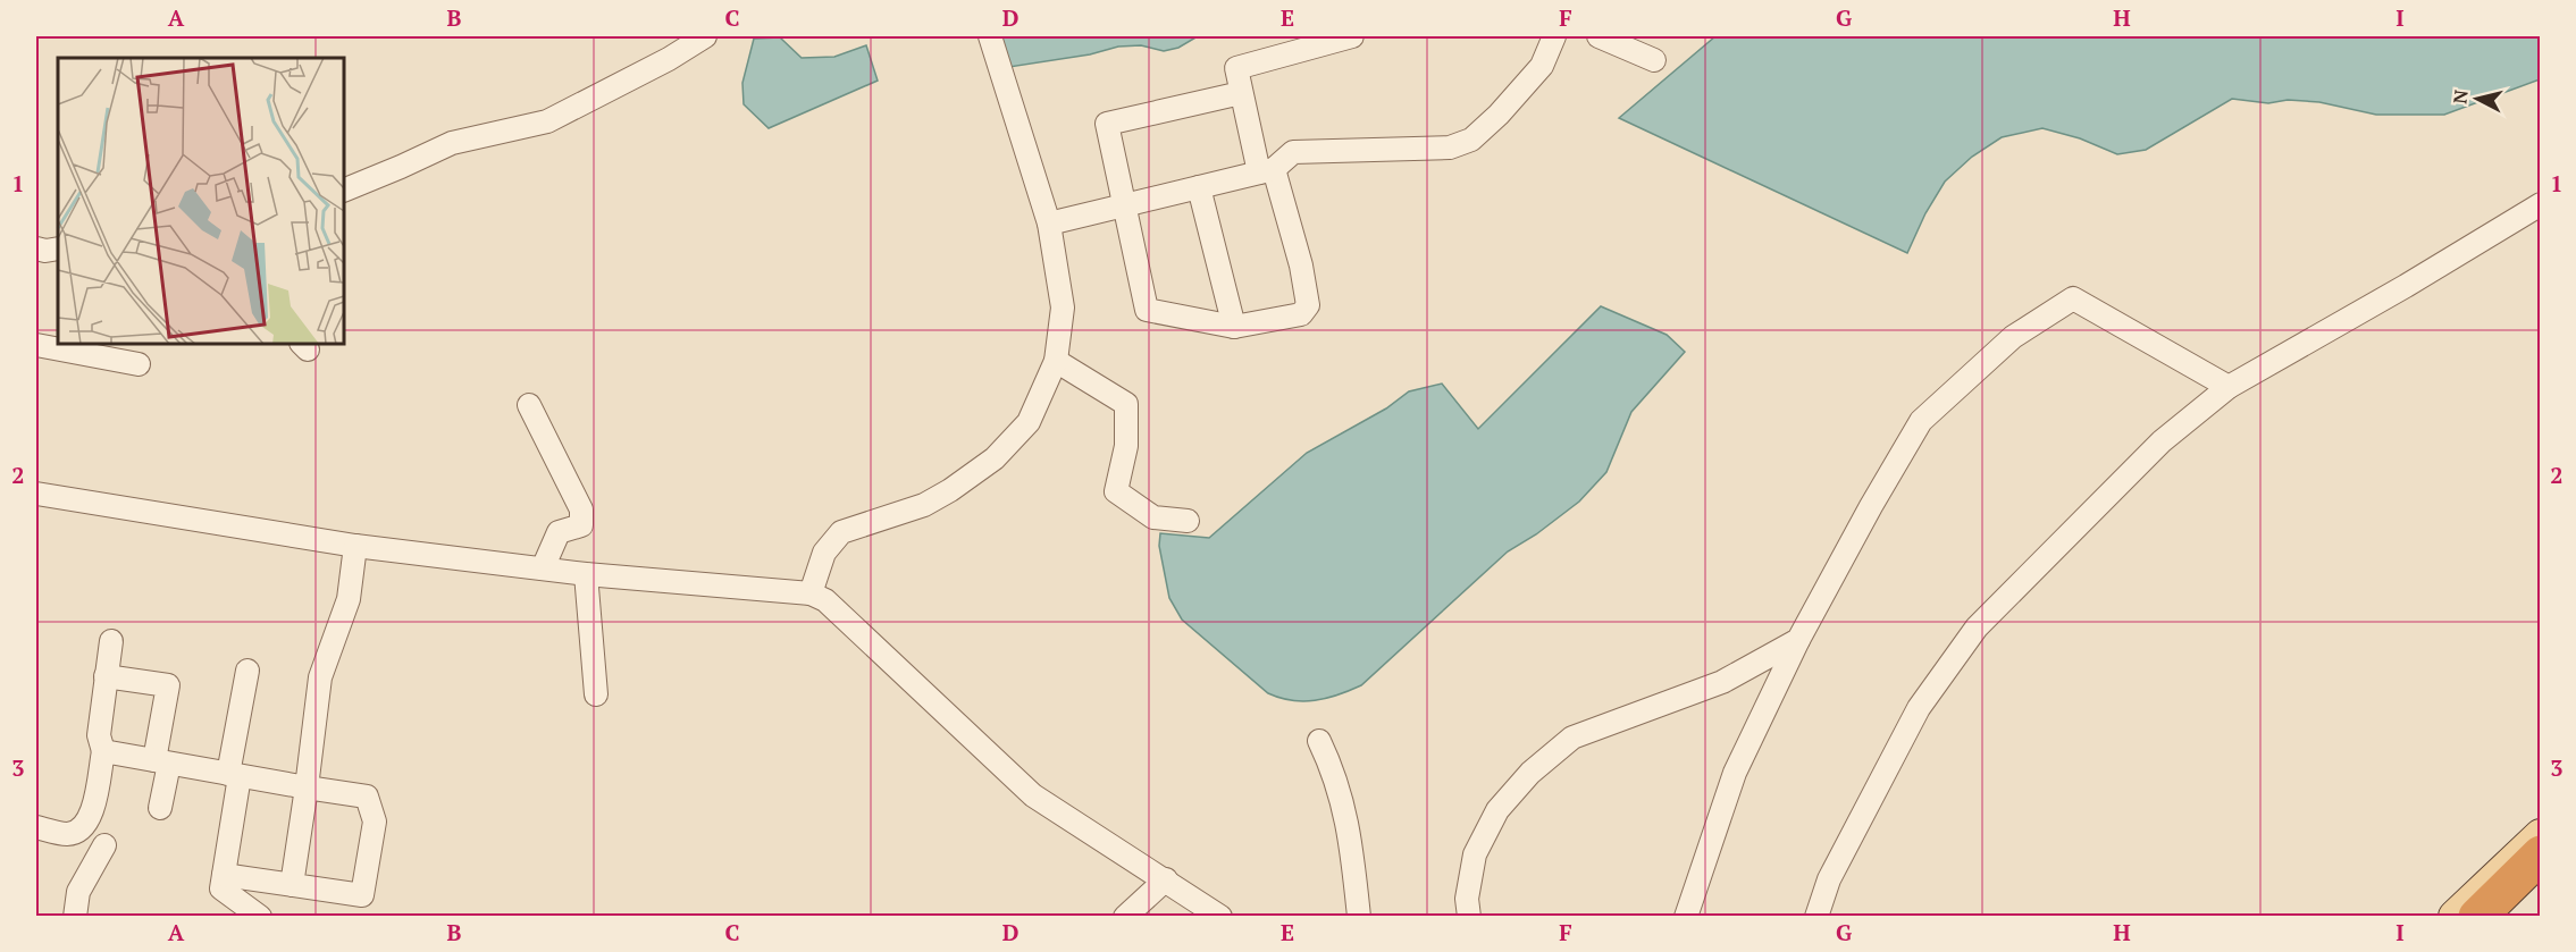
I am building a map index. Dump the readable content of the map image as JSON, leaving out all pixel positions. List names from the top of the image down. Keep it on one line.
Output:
{"north":"left","grid":{"columns":["A","B","C","D","E","F","G","H","I"],"rows":["1","2","3"]}}
